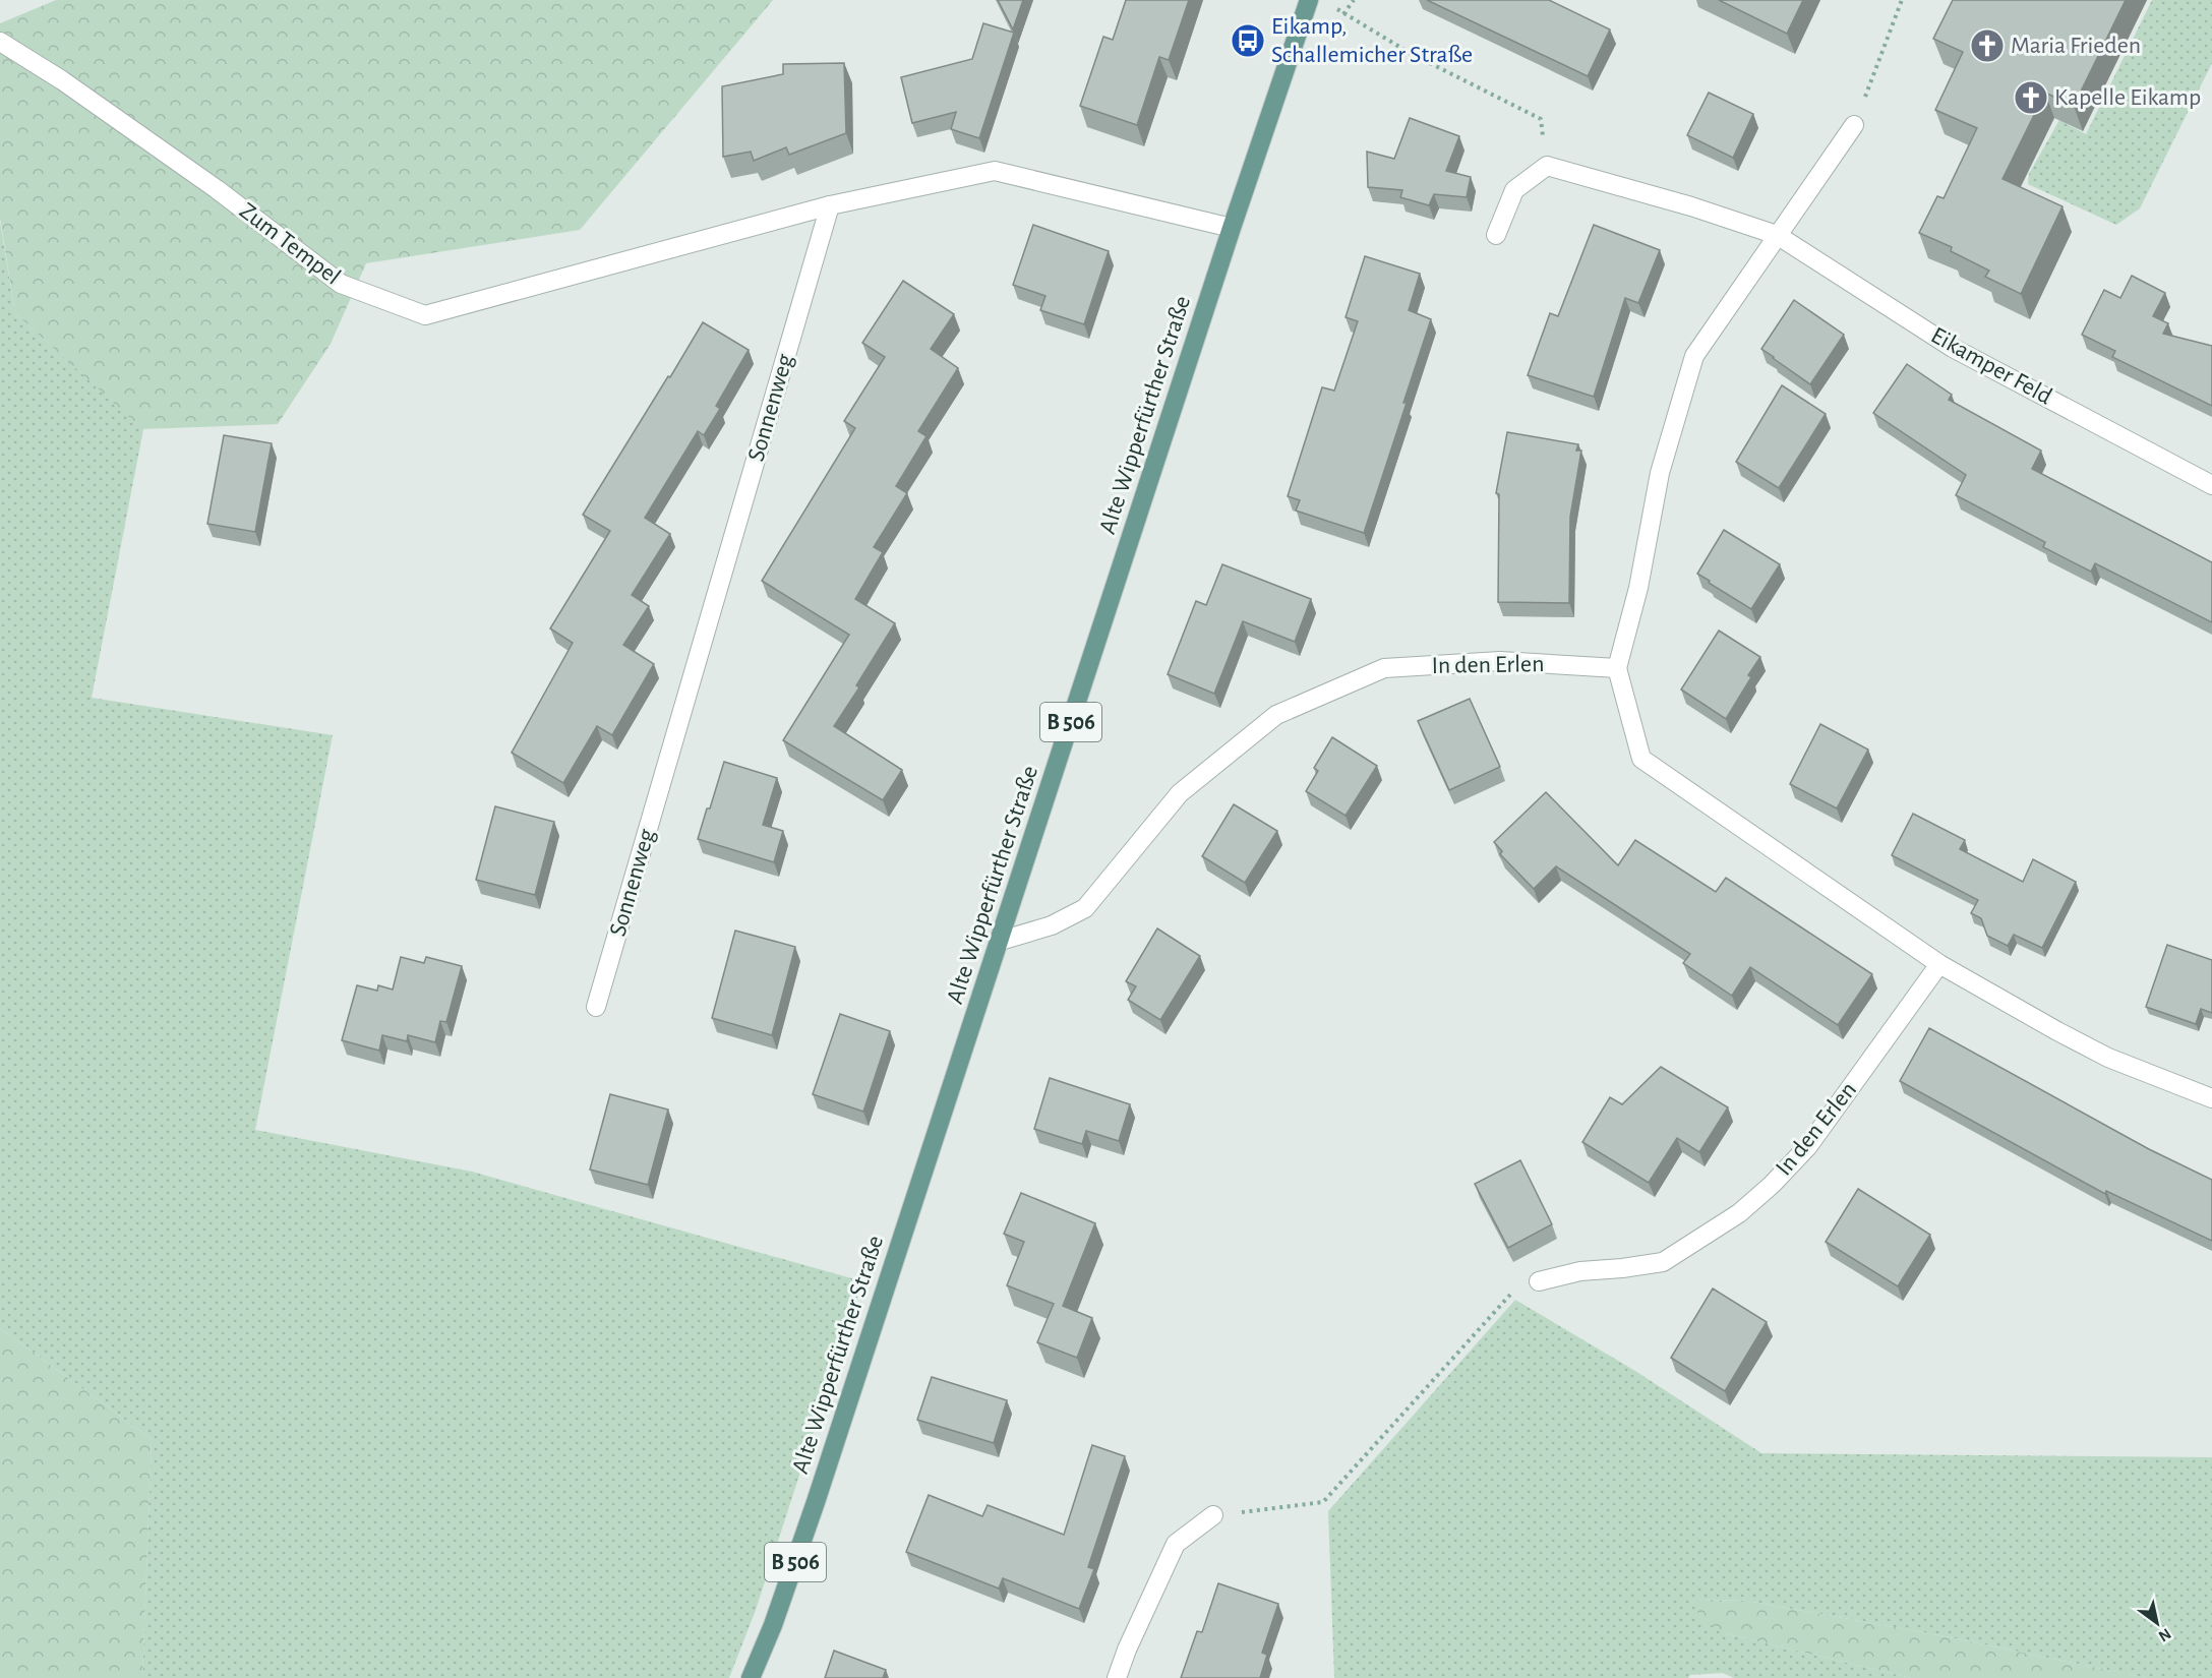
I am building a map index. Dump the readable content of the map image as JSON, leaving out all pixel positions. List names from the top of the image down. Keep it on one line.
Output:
{"streets":{"main road":["Alte Wipperfürther Straße","B 506"],"street":["Zum Tempel","Eikamper Feld","Sonnenweg","In den Erlen"]},"crossings":[["Zum Tempel","Sonnenweg"],["Alte Wipperfürther Straße","In den Erlen"]],"places":{"bus stop":["Eikamp, Schallemicher Straße"],"church":["Maria Frieden","Kapelle Eikamp"]},"north":"bottom right"}
